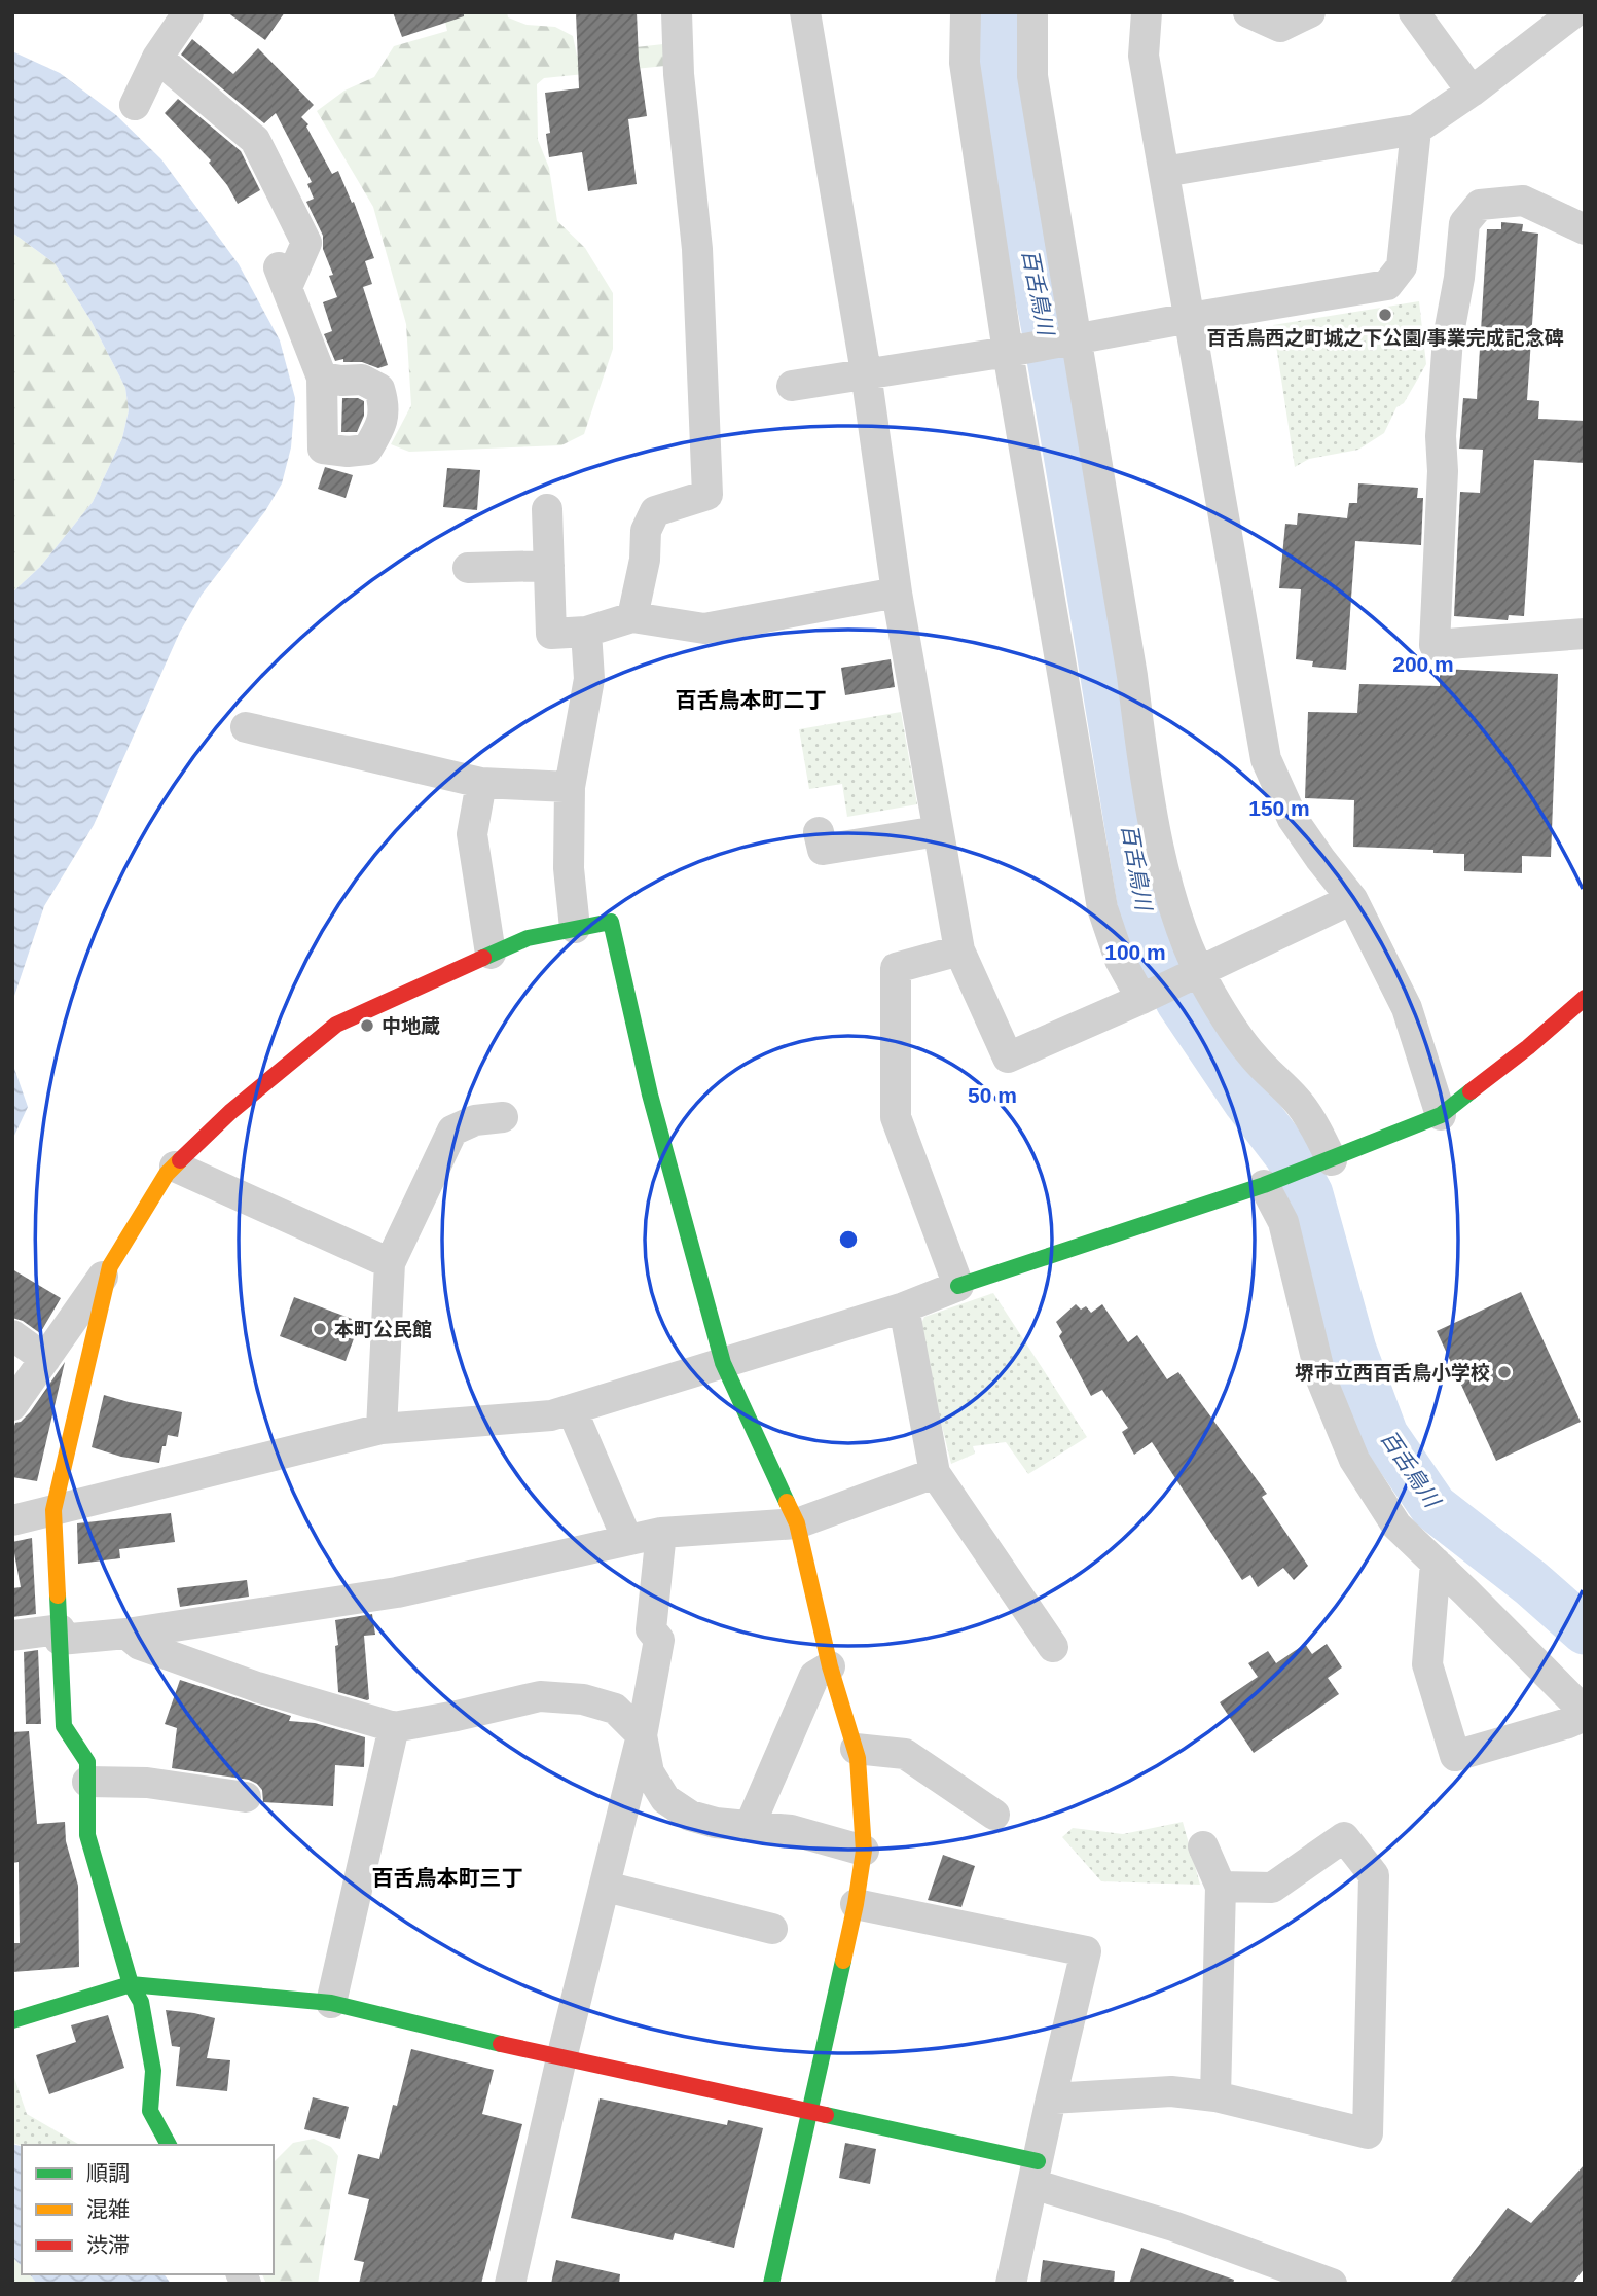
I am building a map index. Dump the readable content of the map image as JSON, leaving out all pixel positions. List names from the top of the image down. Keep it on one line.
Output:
{"districts":["百舌鳥本町二丁","百舌鳥本町三丁"],"water":["百舌鳥川"],"places":["百舌鳥西之町城之下公園/事業完成記念碑","中地蔵","本町公民館","堺市立西百舌鳥小学校"],"legend":["順調","混雑","渋滞"],"rings":["200 m","150 m","100 m","50 m"]}
